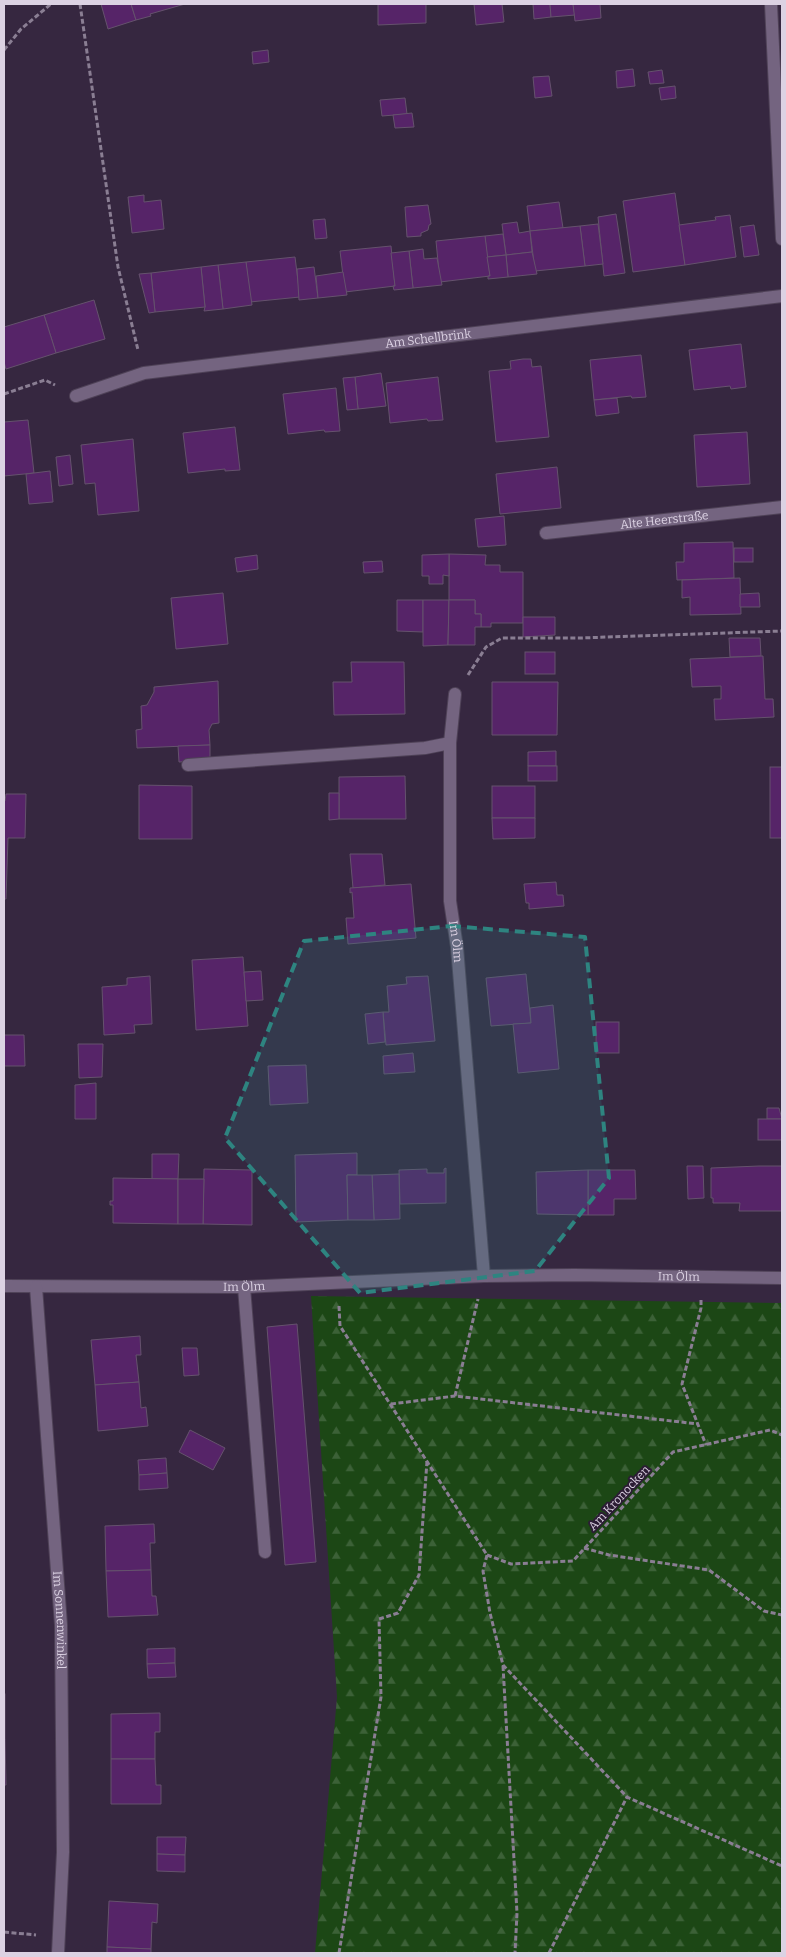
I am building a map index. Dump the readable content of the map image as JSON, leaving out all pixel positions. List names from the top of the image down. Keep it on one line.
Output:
{"streets":{"street":["Am Schellbrink","Alte Heerstraße","Im Ölm","Im Sonnenwinkel"],"path":["Am Kronocken"]},"crossings":[["Im Ölm","Im Sonnenwinkel"]]}
